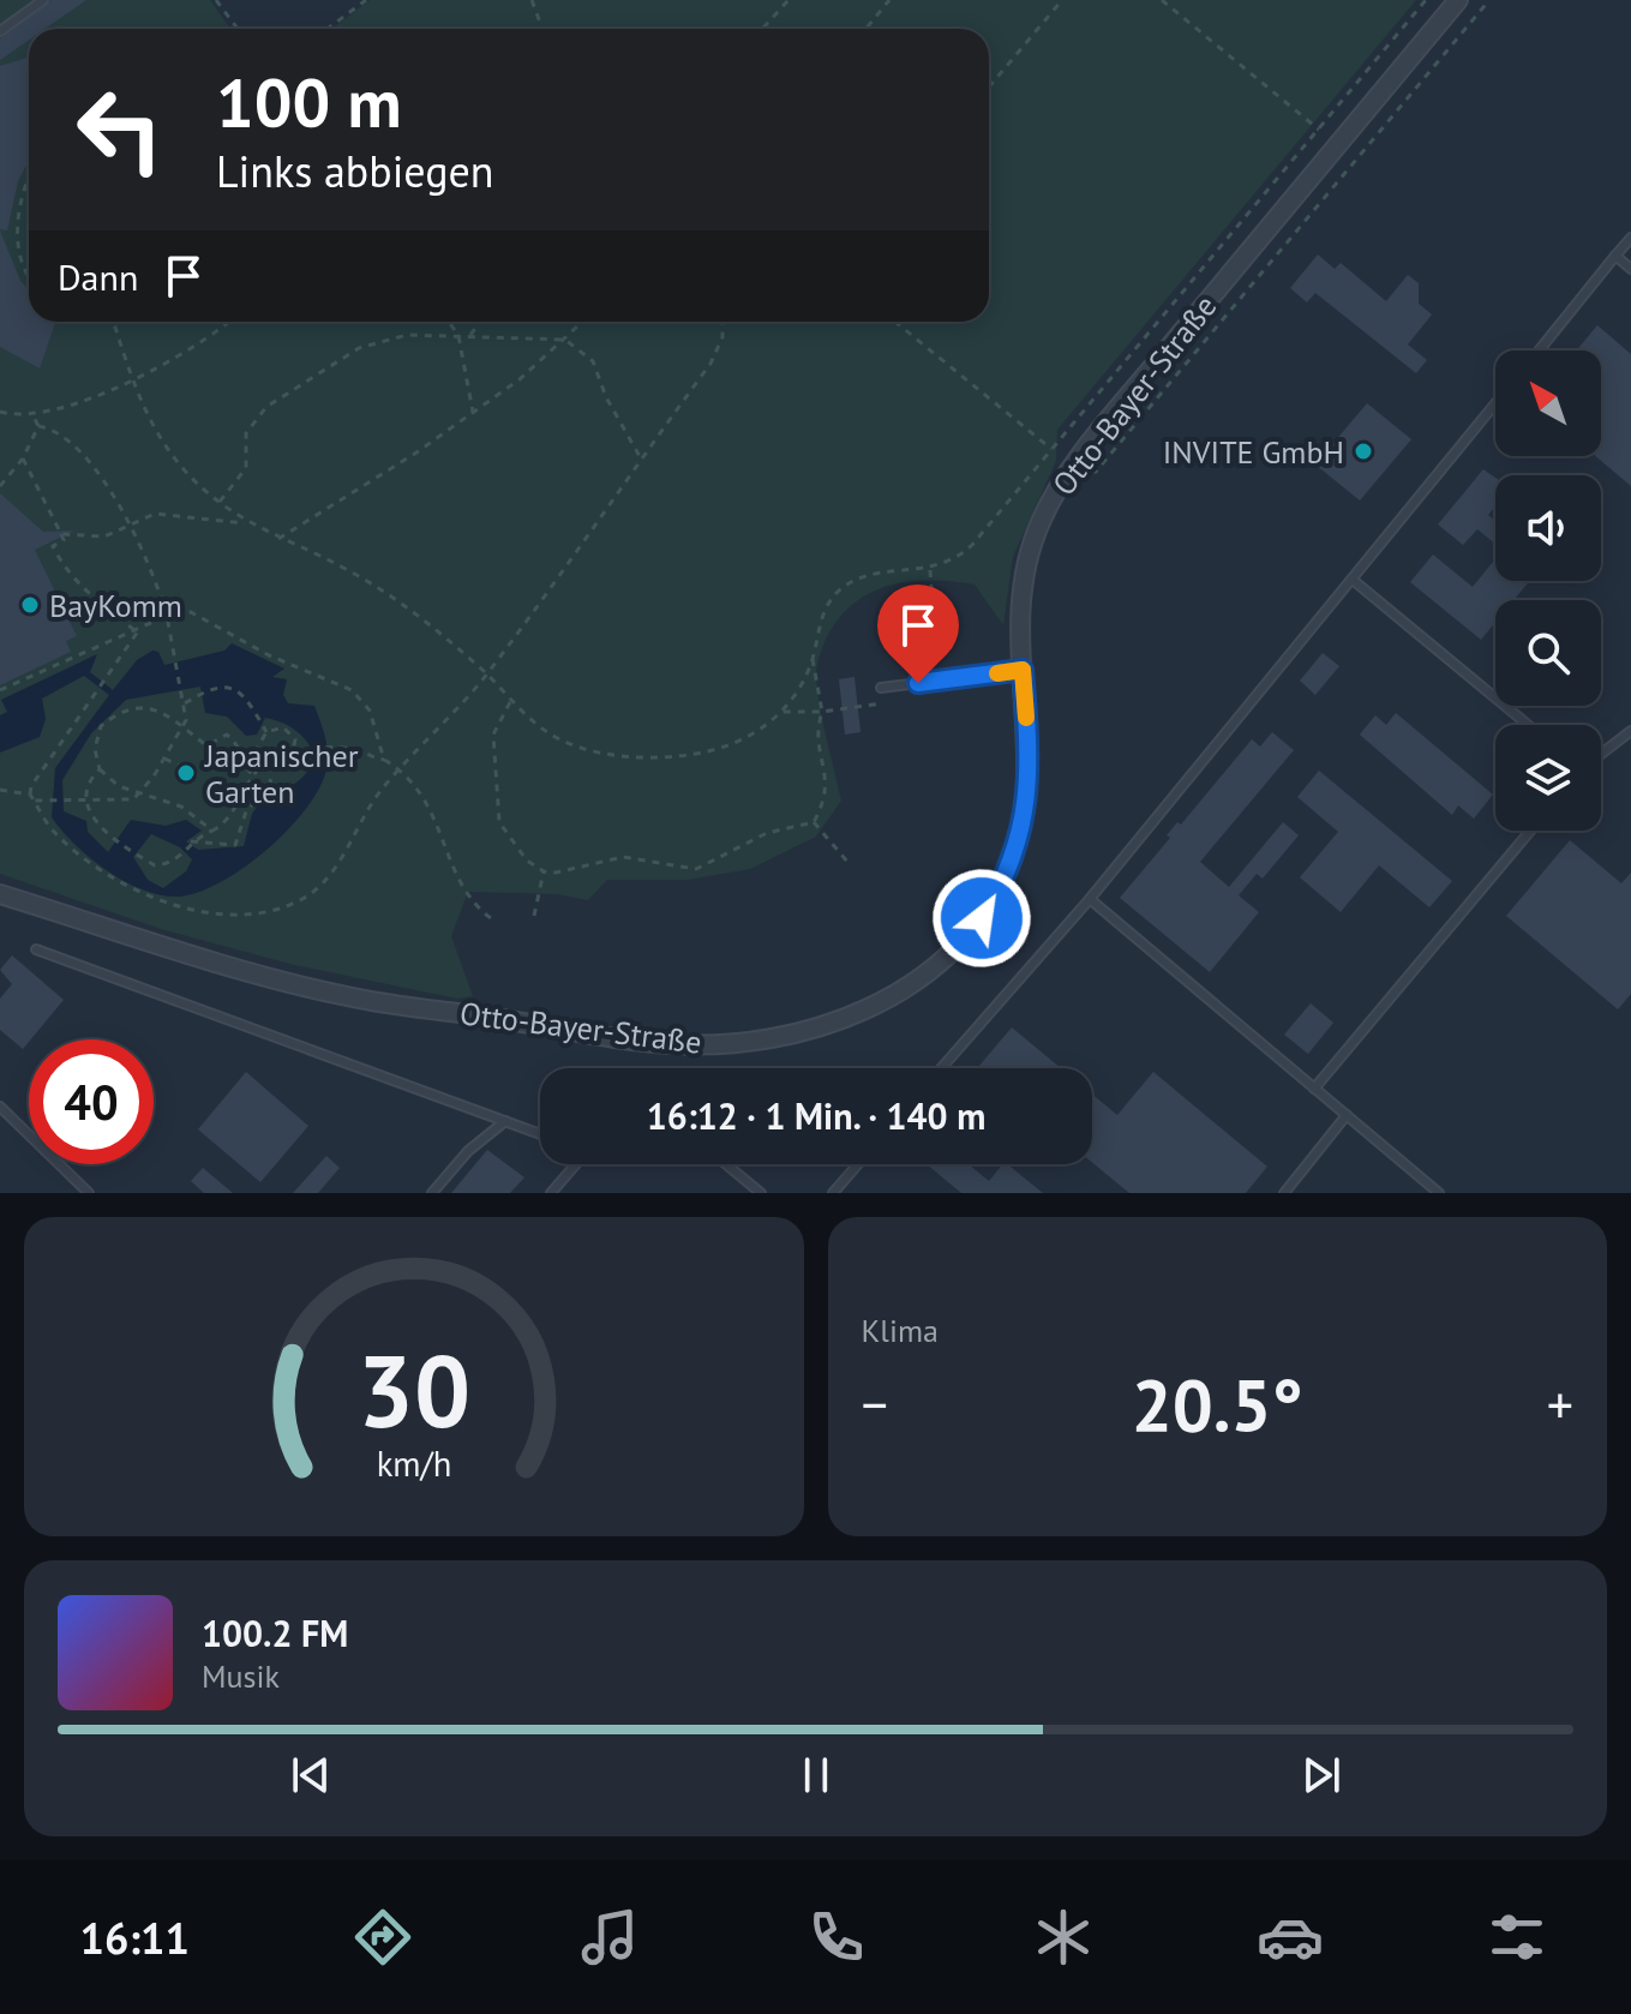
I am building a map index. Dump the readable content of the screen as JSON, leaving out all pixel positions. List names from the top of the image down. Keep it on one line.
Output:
{"streets":{"street":["Otto-Bayer-Straße"]},"places":["INVITE GmbH","BayKomm","Japanischer Garten"],"north":"top left","page":{"turn":["100 m","Links abbiegen"],"then":"Dann","limit":"40","trip":"16:12 · 1 Min. · 140 m","tile":"Klima","heat":["−","20.5°","+"],"song":["100.2 FM","Musik"],"tabs":"16:11","gauge":["30","km/h"]}}
